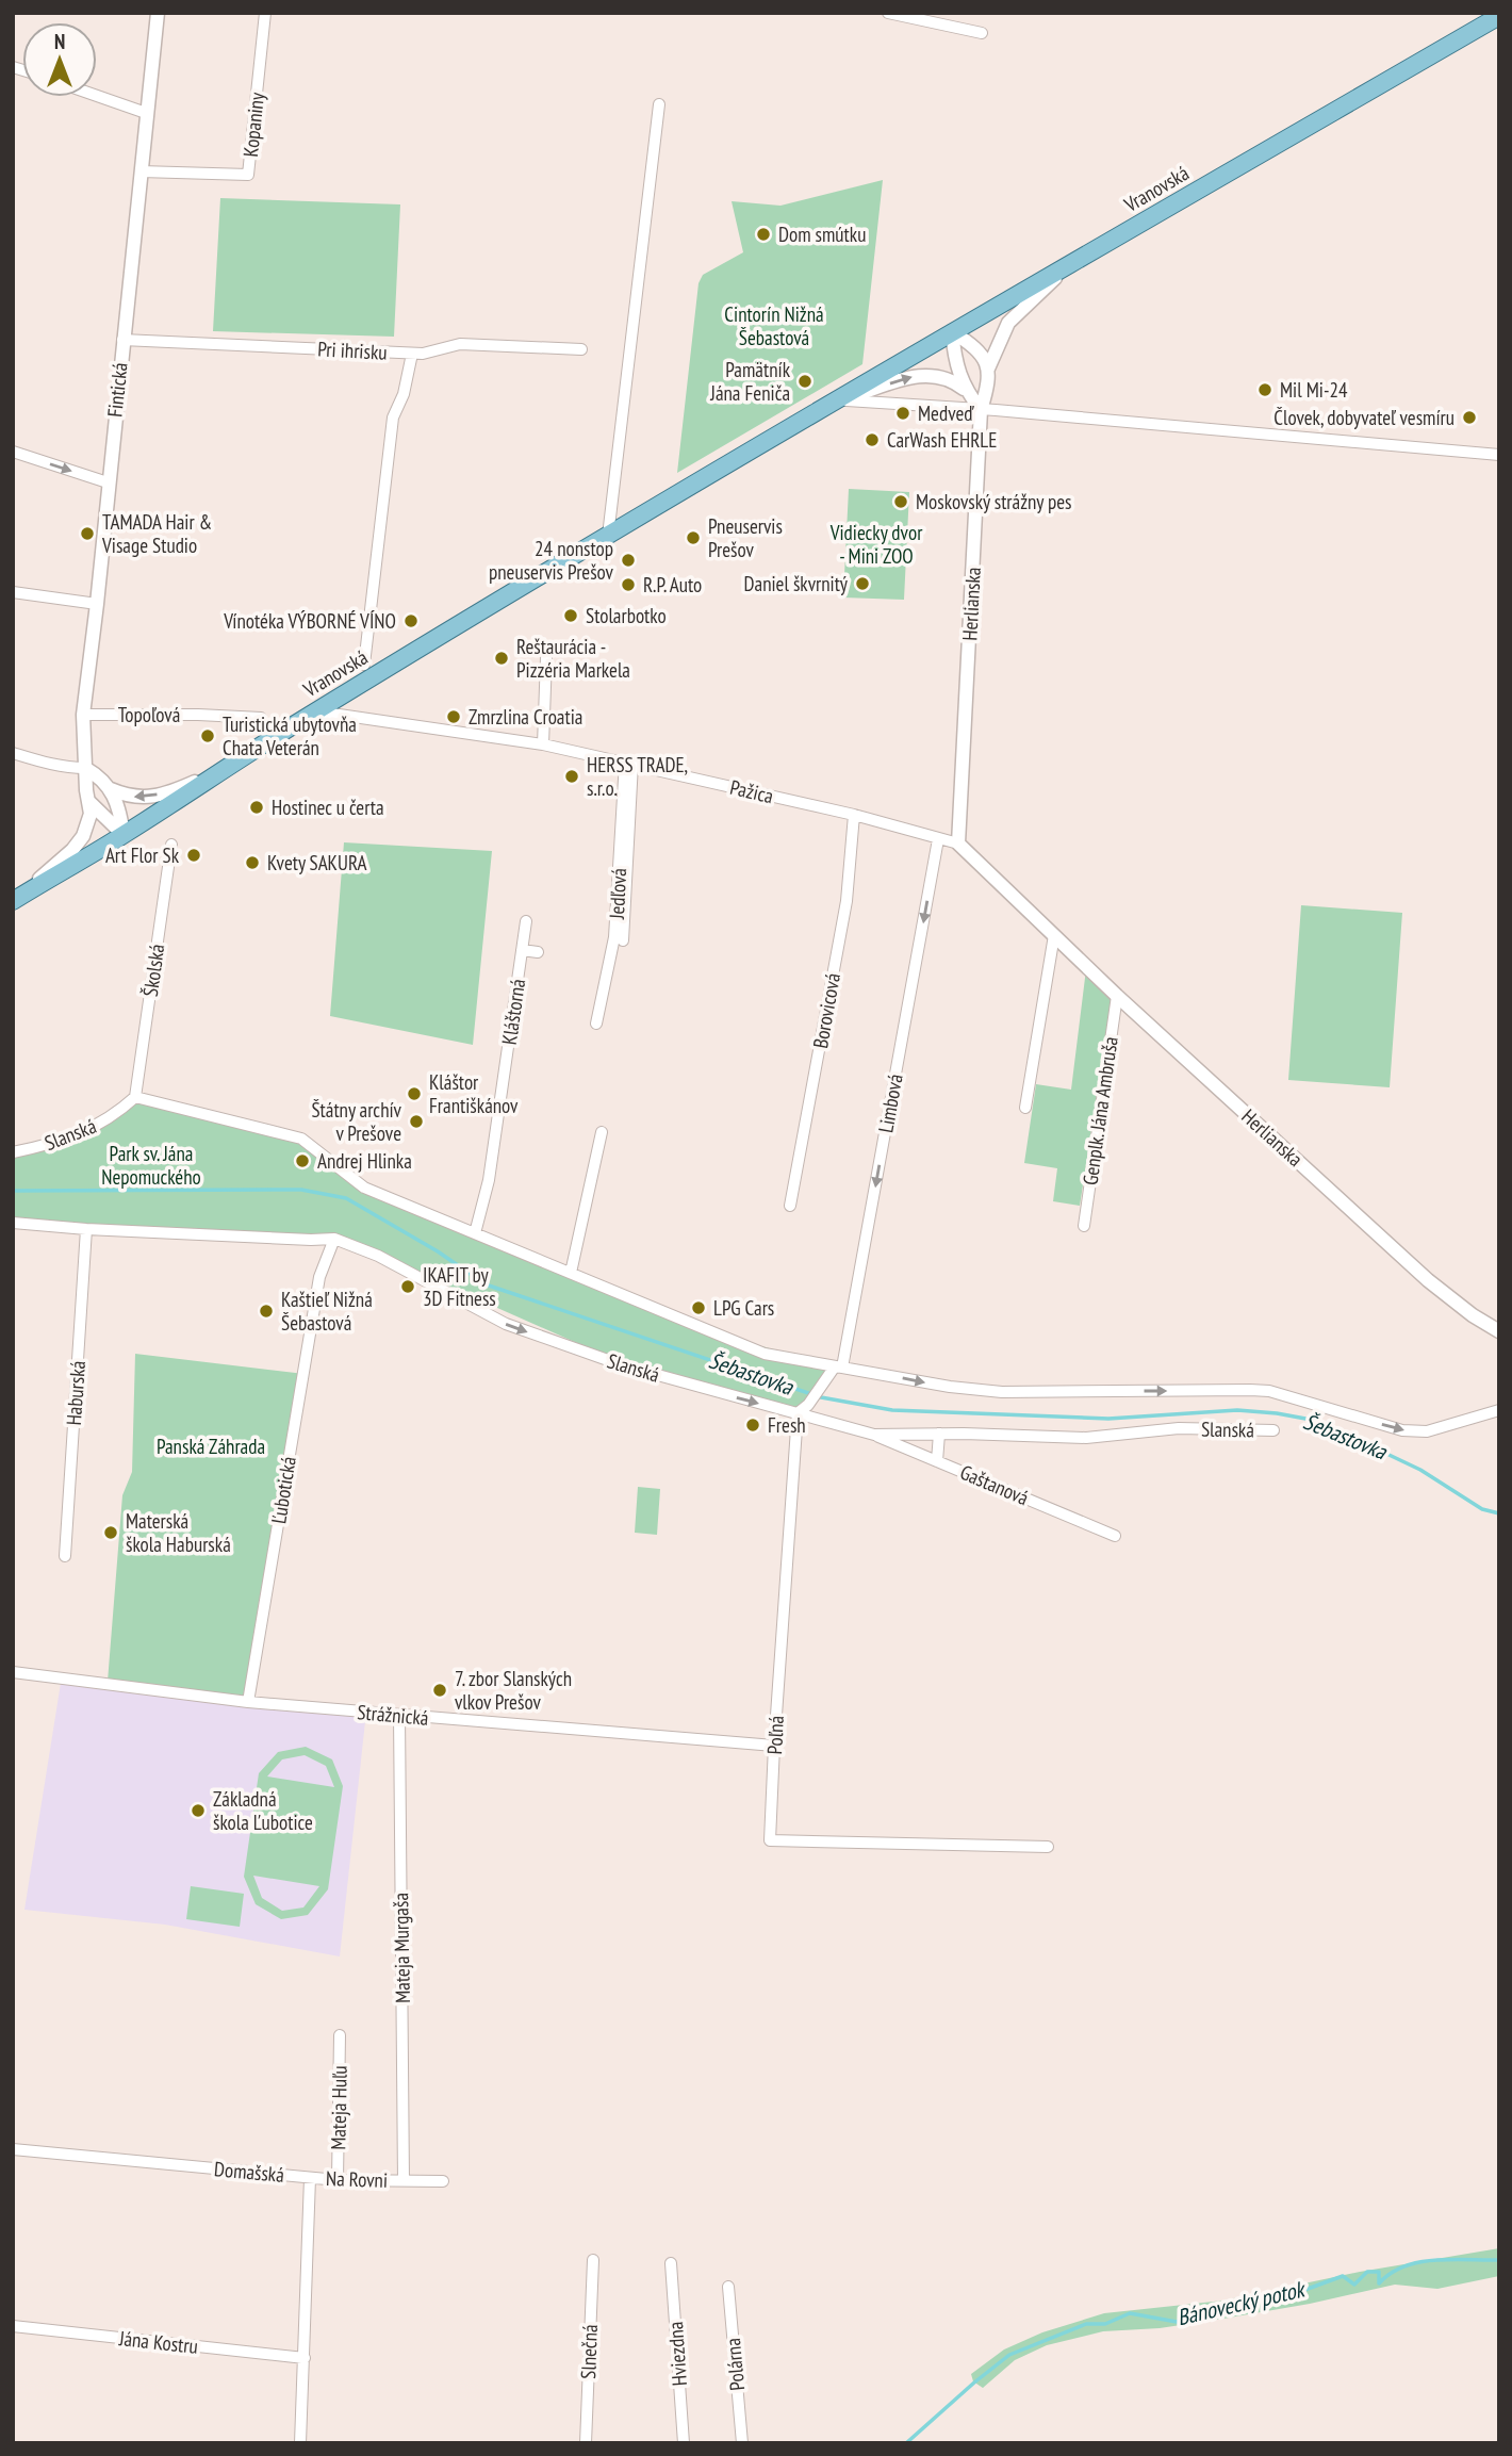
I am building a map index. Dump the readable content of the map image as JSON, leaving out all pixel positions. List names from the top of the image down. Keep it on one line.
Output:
{"streets":{"main road":["Vranovská"],"street":["Kopaniny","Pri ihrisku","Fintická","Herlianska","Topoľová","Pažica","Jedľová","Školská","Borovicová","Kláštorná","Limbová","Genplk. Jána Ambruša","Slanská","Haburská","Gaštanová","Ľubotická","Strážnická","Poľná","Mateja Murgaša","Mateja Huľu","Domašská","Na Rovni","Jána Kostru","Slnečná","Hviezdna","Polárna"]},"crossings":[["Kopaniny","Fintická"],["Vranovská","Pri ihrisku"],["Vranovská","Fintická"],["Vranovská","Herlianska"],["Vranovská","Pažica"],["Pri ihrisku","Fintická"],["Fintická","Topoľová"],["Herlianska","Pažica"],["Herlianska","Genplk. Jána Ambruša"],["Pažica","Jedľová"],["Pažica","Borovicová"],["Pažica","Limbová"],["Školská","Slanská"],["Kláštorná","Slanská"],["Limbová","Slanská"],["Slanská","Haburská"],["Slanská","Gaštanová"],["Slanská","Ľubotická"],["Slanská","Poľná"],["Ľubotická","Strážnická"],["Strážnická","Poľná"],["Strážnická","Mateja Murgaša"],["Mateja Murgaša","Na Rovni"],["Mateja Huľu","Na Rovni"],["Domašská","Na Rovni"],["Domašská","Jána Kostru"]],"one_way":["Limbová"],"water":["Šebastovka","Bánovecký potok"],"parks":["Cintorín Nižná Šebastová","Vidiecky dvor - Mini ZOO","Park sv. Jána Nepomuckého","Panská Záhrada"],"places":["Dom smútku","Pamätník Jána Feniča","Mil Mi-24","Medveď","Človek, dobyvateľ vesmíru","CarWash EHRLE","Moskovský strážny pes","TAMADA Hair & Visage Studio","Pneuservis Prešov","24 nonstop pneuservis Prešov","Daniel škvrnitý","R.P. Auto","Stolarbotko","Vínotéka VÝBORNÉ VÍNO","Reštaurácia - Pizzéria Markela","Zmrzlina Croatia","Turistická ubytovňa Chata Veterán","HERSS TRADE, s.r.o.","Hostinec u čerta","Art Flor Sk","Kvety SAKURA","Kláštor Františkánov","Štátny archív v Prešove","Andrej Hlinka","IKAFIT by 3D Fitness","LPG Cars","Kaštieľ Nižná Šebastová","Fresh","Materská škola Haburská","7. zbor Slanských vlkov Prešov","Základná škola Ľubotice"],"north":"top"}
